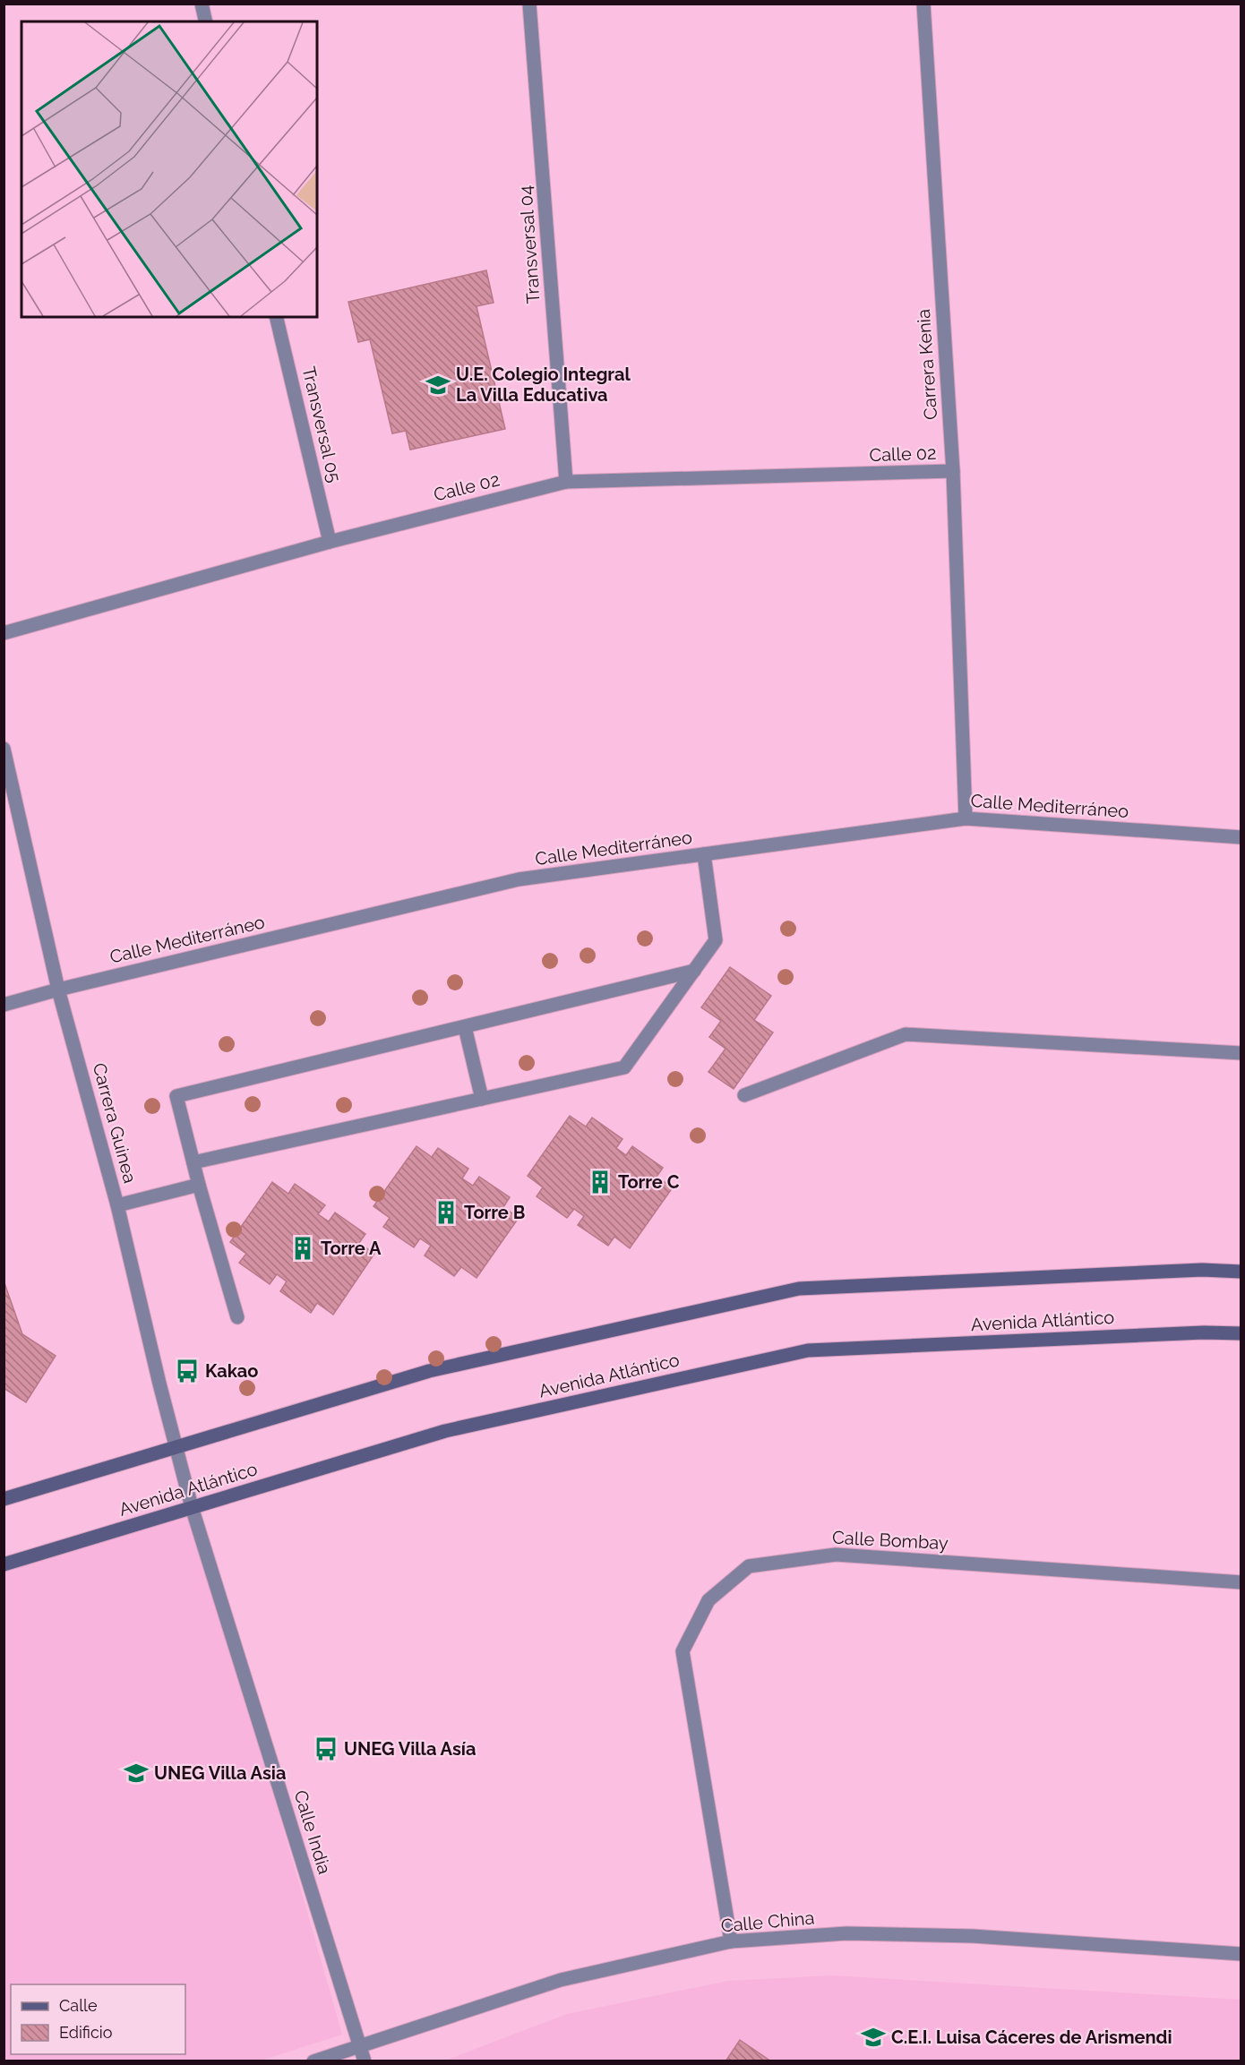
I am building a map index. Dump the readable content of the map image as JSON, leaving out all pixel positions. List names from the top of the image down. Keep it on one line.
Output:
{"streets":{"main road":["Avenida Atlántico"],"street":["Transversal 04","Carrera Kenia","Transversal 05","Calle 02","Calle Mediterráneo","Carrera Guinea","Calle Bombay","Calle India","Calle China"]},"crossings":[["Transversal 04","Calle 02"],["Carrera Kenia","Calle 02"],["Carrera Kenia","Calle Mediterráneo"],["Transversal 05","Calle 02"],["Calle Mediterráneo","Carrera Guinea"],["Carrera Guinea","Avenida Atlántico"],["Carrera Guinea","Calle India"],["Avenida Atlántico","Calle India"],["Calle Bombay","Calle China"],["Calle India","Calle China"]],"places":{"school or university":["U.E. Colegio Integral La Villa Educativa","UNEG Villa Asia","C.E.I. Luisa Cáceres de Arismendi"],"building":["Torre C","Torre B","Torre A"],"bus stop":["Kakao","UNEG Villa Asía"]},"legend":["Calle","Edificio"]}
